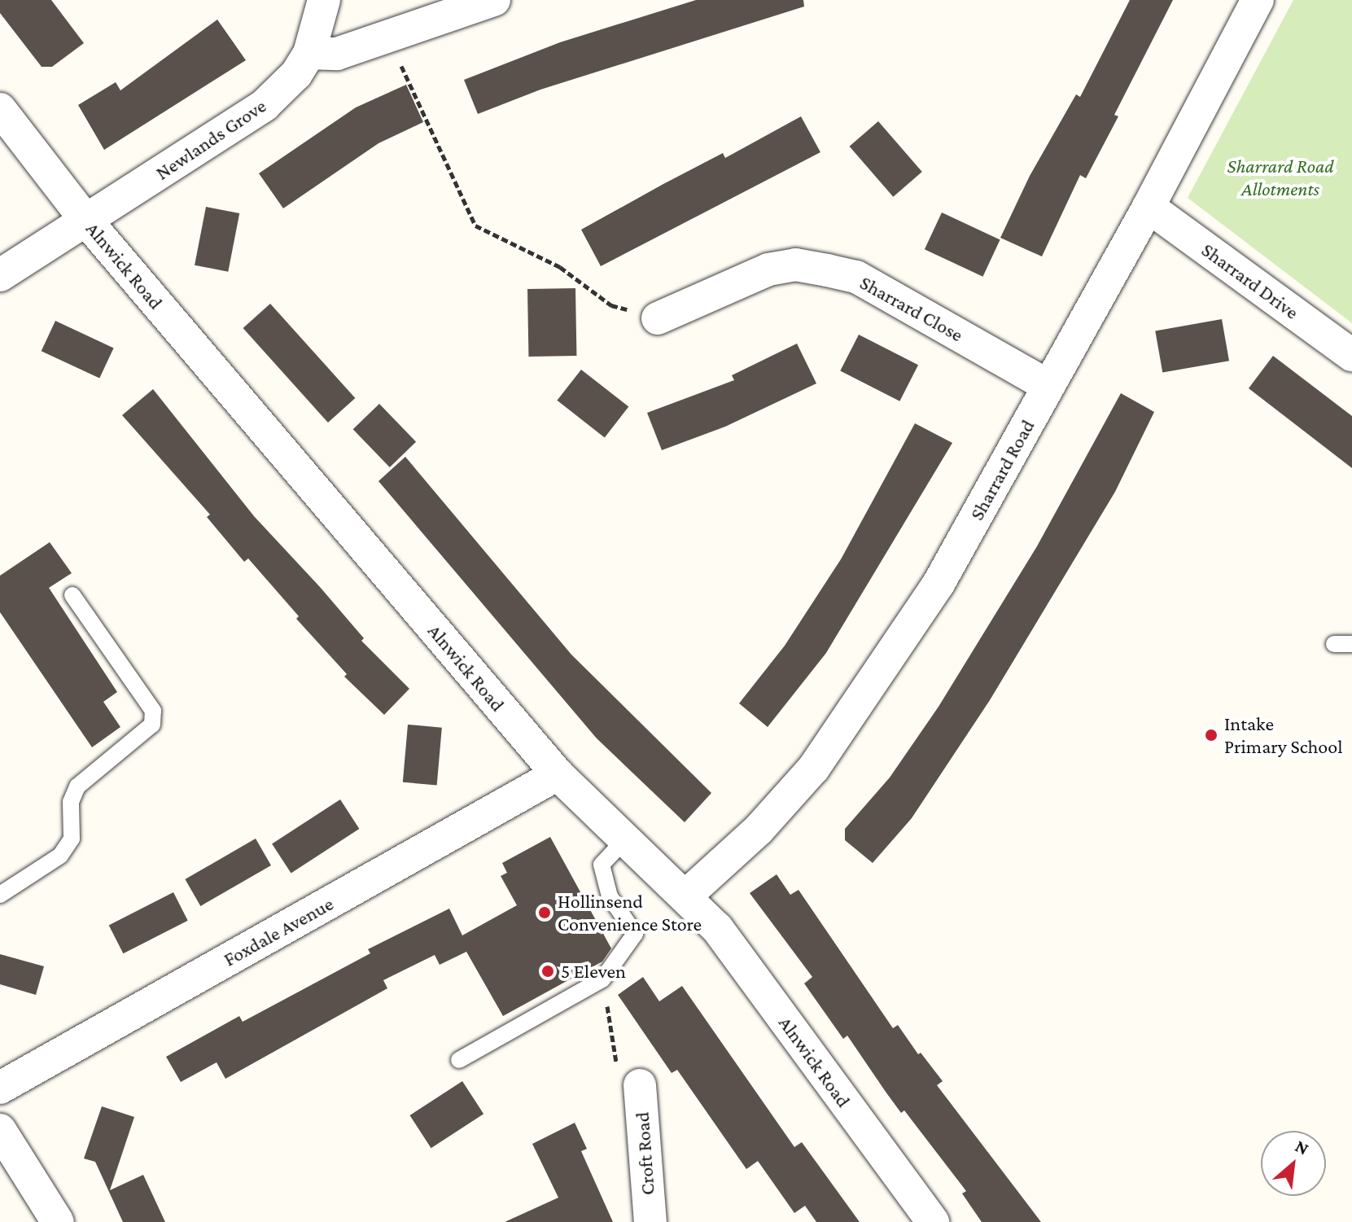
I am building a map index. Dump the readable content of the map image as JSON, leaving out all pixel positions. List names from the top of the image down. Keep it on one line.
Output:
{"streets":{"street":["Newlands Grove","Alnwick Road","Sharrard Drive","Sharrard Close","Sharrard Road","Foxdale Avenue","Croft Road"]},"crossings":[["Newlands Grove","Alnwick Road"],["Alnwick Road","Sharrard Road"],["Alnwick Road","Foxdale Avenue"],["Sharrard Drive","Sharrard Road"],["Sharrard Close","Sharrard Road"]],"parks":["Sharrard Road Allotments"],"places":["Intake Primary School","Hollinsend Convenience Store","5 Eleven"],"north":"top right"}
